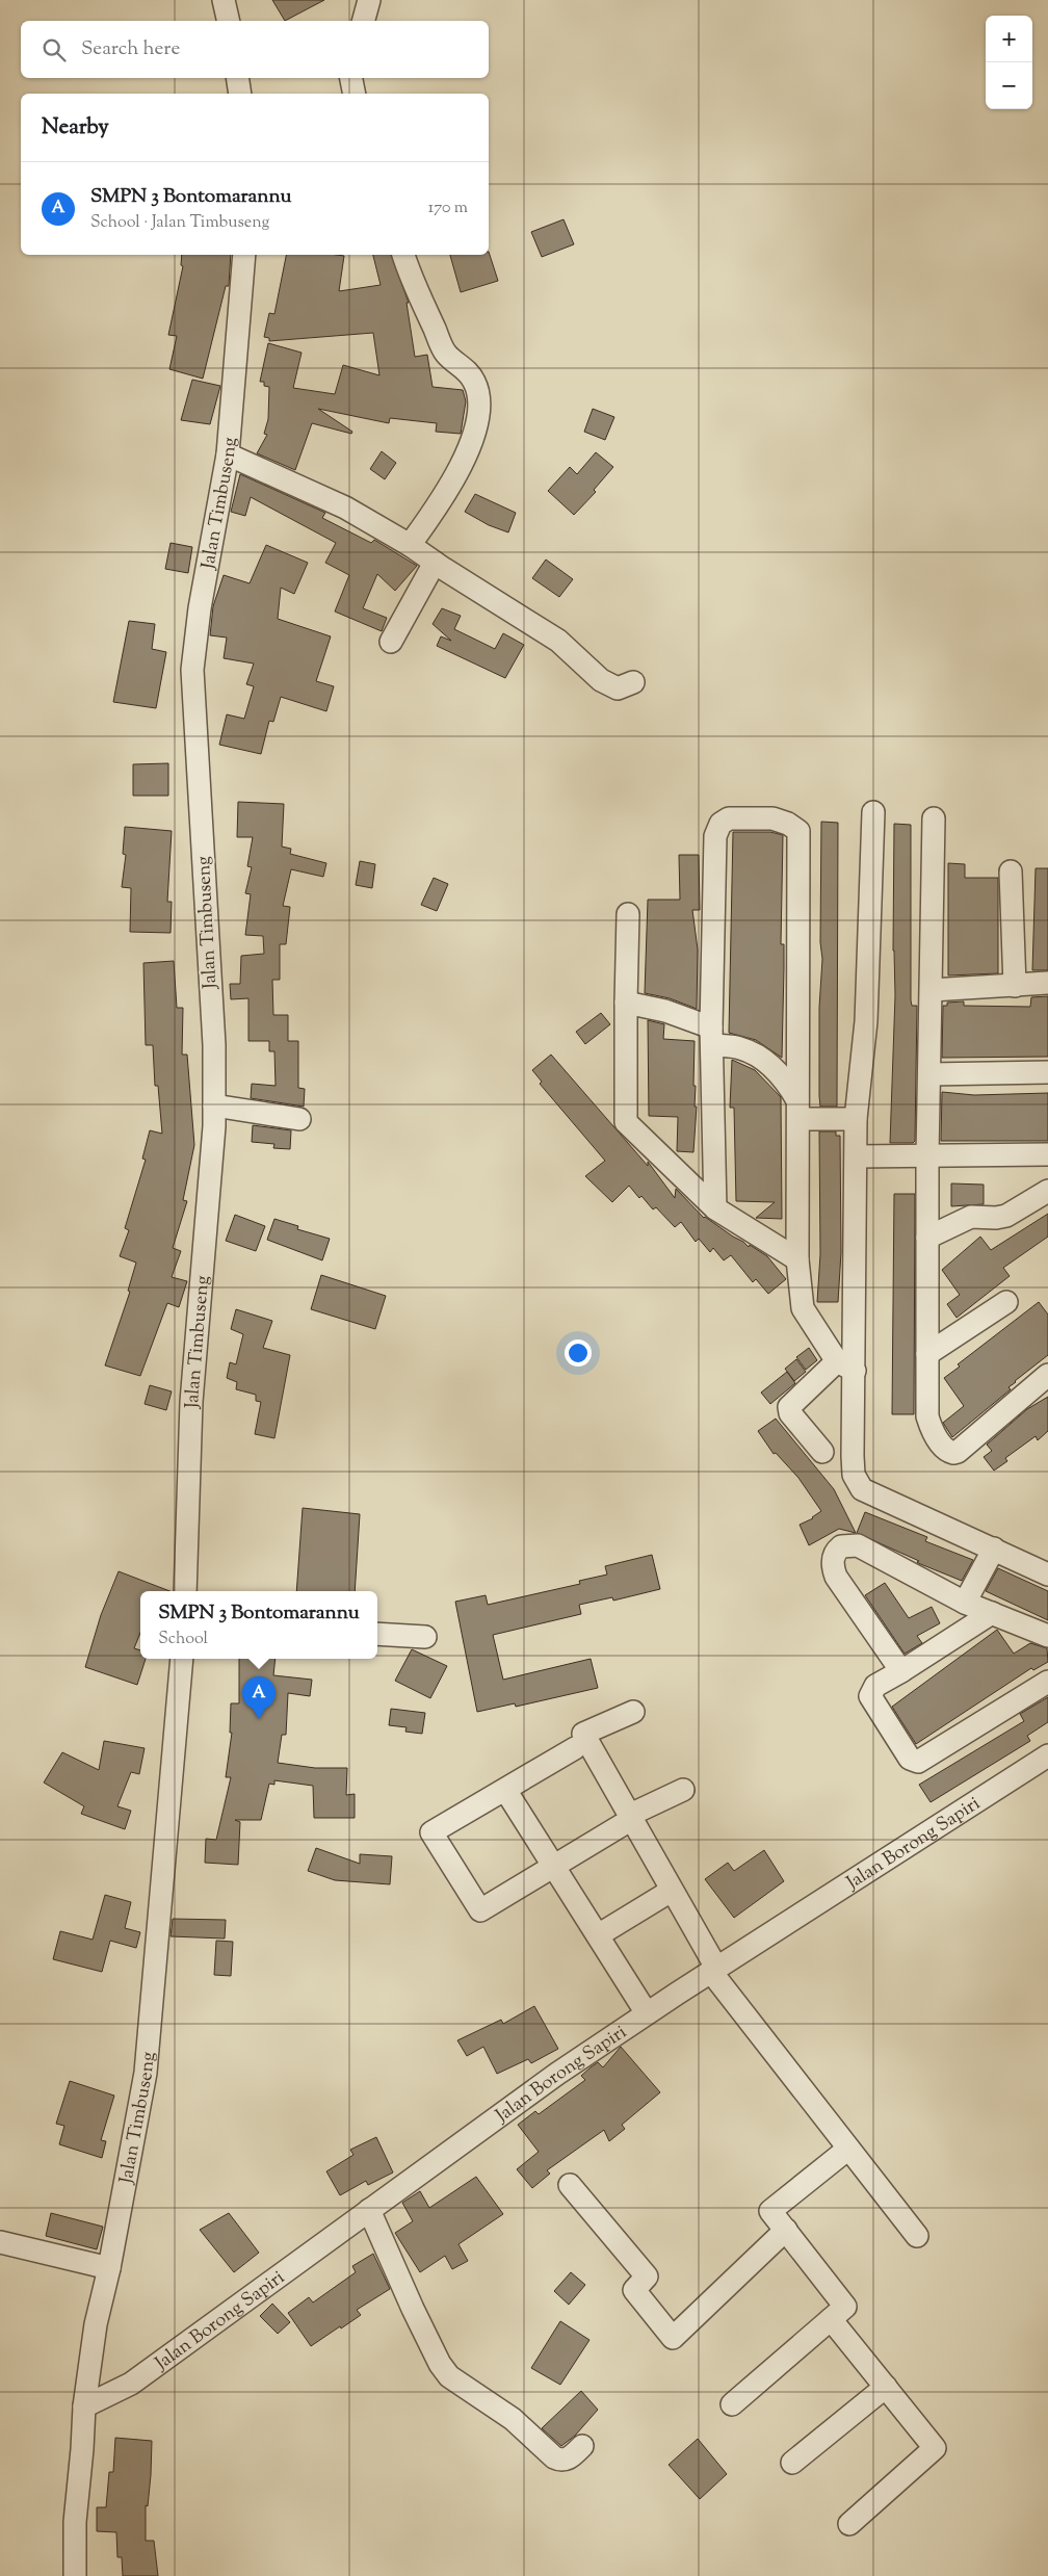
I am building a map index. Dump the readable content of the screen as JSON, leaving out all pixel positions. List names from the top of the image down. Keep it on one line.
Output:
{"streets":{"street":["Jalan Timbuseng","Jalan Borong Sapiri"]},"crossings":[["Jalan Timbuseng","Jalan Borong Sapiri"]],"page":{"map_buttons":["+","−"],"search":"Search here","heading":"Nearby","list":[{"mark":"A","name":"SMPN 3 Bontomarannu","note":"School · Jalan Timbuseng","value":"170 m"}],"popup":["SMPN 3 Bontomarannu","School"],"pins":"A"}}
